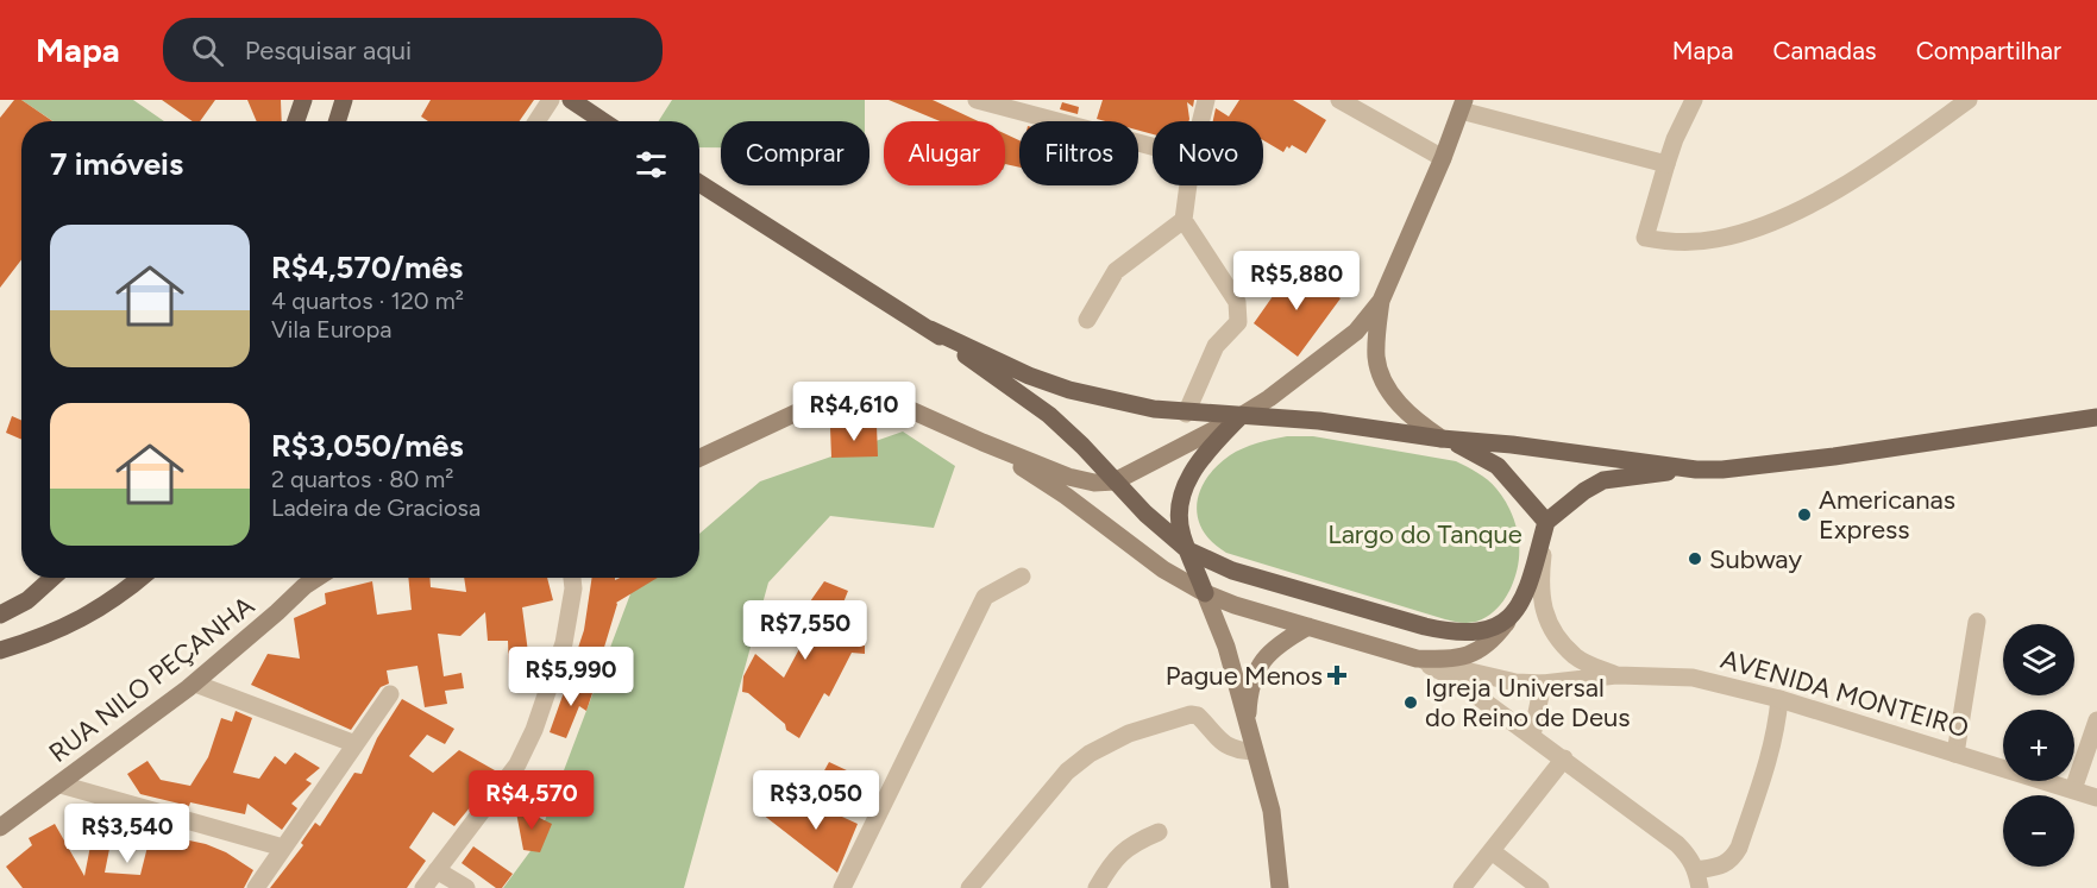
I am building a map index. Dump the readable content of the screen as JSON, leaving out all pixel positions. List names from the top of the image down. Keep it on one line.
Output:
{"streets":{"main road":["RUA NILO PEÇANHA"],"street":["AVENIDA MONTEIRO"]},"parks":["Largo do Tanque"],"places":{"other":["Americanas Express","Subway","Igreja Universal do Reino de Deus"],"health":["Pague Menos"]},"page":{"header":"Mapa","search":"Pesquisar aqui","nav":["Mapa","Camadas","Compartilhar"],"chip":["Comprar","Alugar","Filtros","Novo"],"heading":"7 imóveis","list":[{"name":"R$4,570/mês","note":"4 quartos · 120 m² · Vila Europa"},{"name":"R$3,050/mês","note":"2 quartos · 80 m² · Ladeira de Graciosa"}],"price":["R$5,880","R$4,610","R$7,550","R$5,990","R$4,570","R$3,050","R$3,540"],"map_buttons":["+","−"]}}
